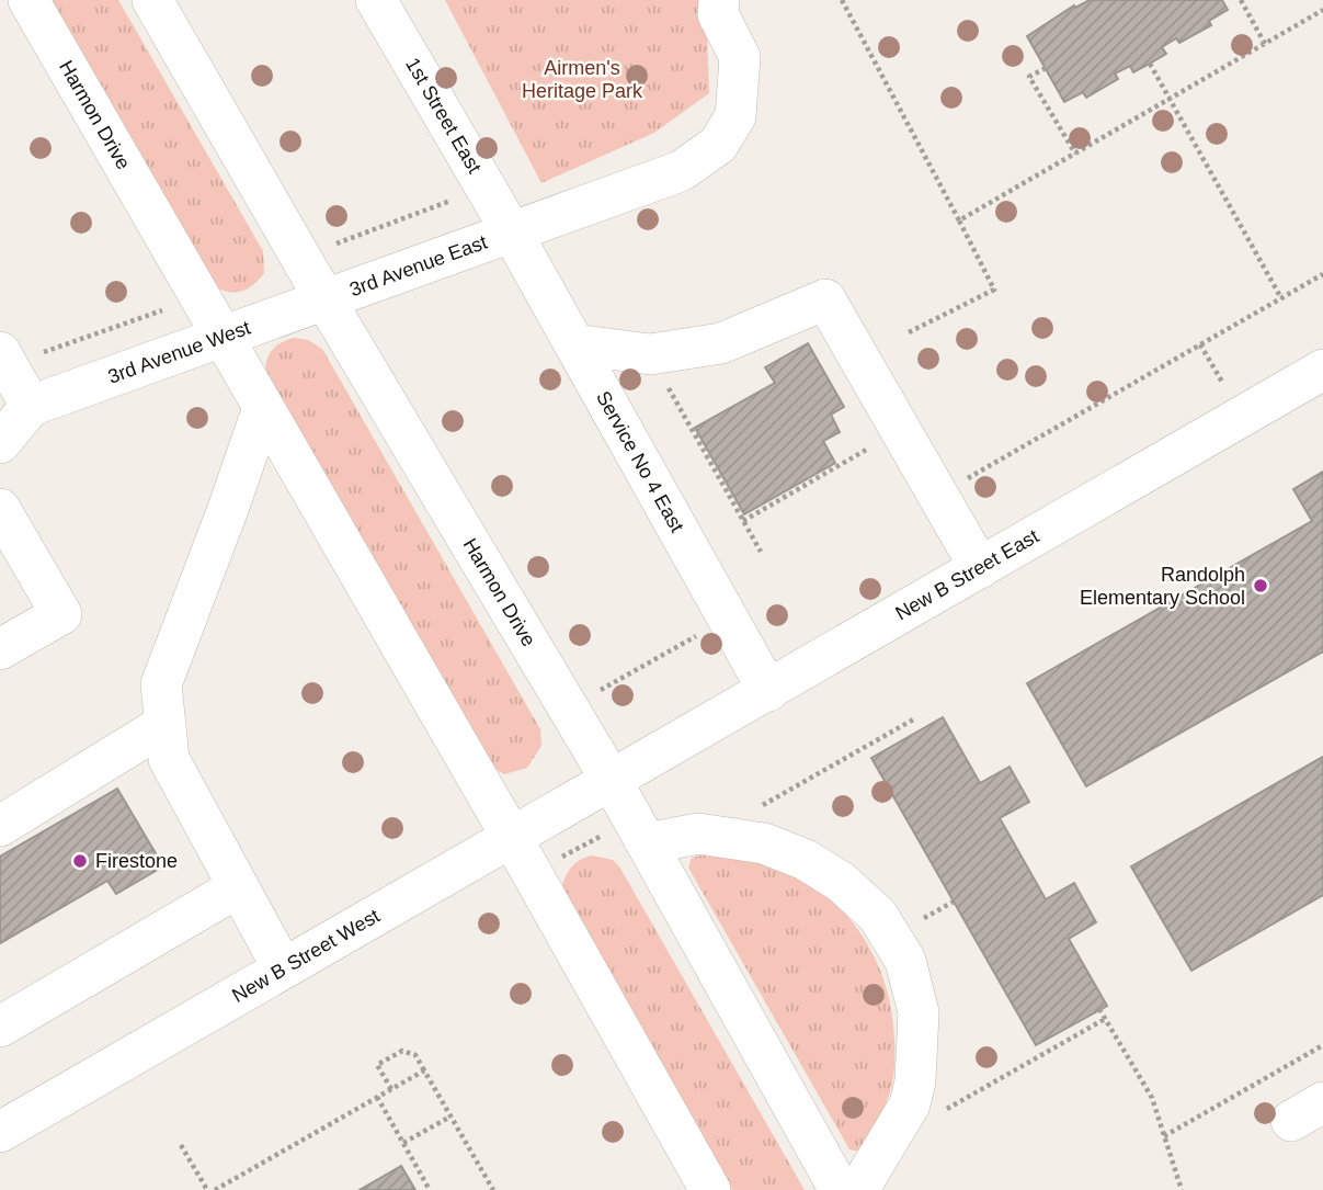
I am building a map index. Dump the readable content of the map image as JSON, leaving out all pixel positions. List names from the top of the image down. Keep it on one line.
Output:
{"streets":{"street":["Harmon Drive","1st Street East","3rd Avenue East","3rd Avenue West","Service No 4 East","New B Street East","New B Street West"]},"crossings":[["Harmon Drive","3rd Avenue East"],["Harmon Drive","3rd Avenue West"],["Harmon Drive","New B Street East"],["Harmon Drive","New B Street West"],["1st Street East","3rd Avenue East"],["1st Street East","Service No 4 East"],["3rd Avenue East","3rd Avenue West"],["3rd Avenue East","Service No 4 East"],["Service No 4 East","New B Street East"],["New B Street East","New B Street West"]],"parks":["Airmen's Heritage Park"],"places":["Randolph Elementary School","Firestone"]}
